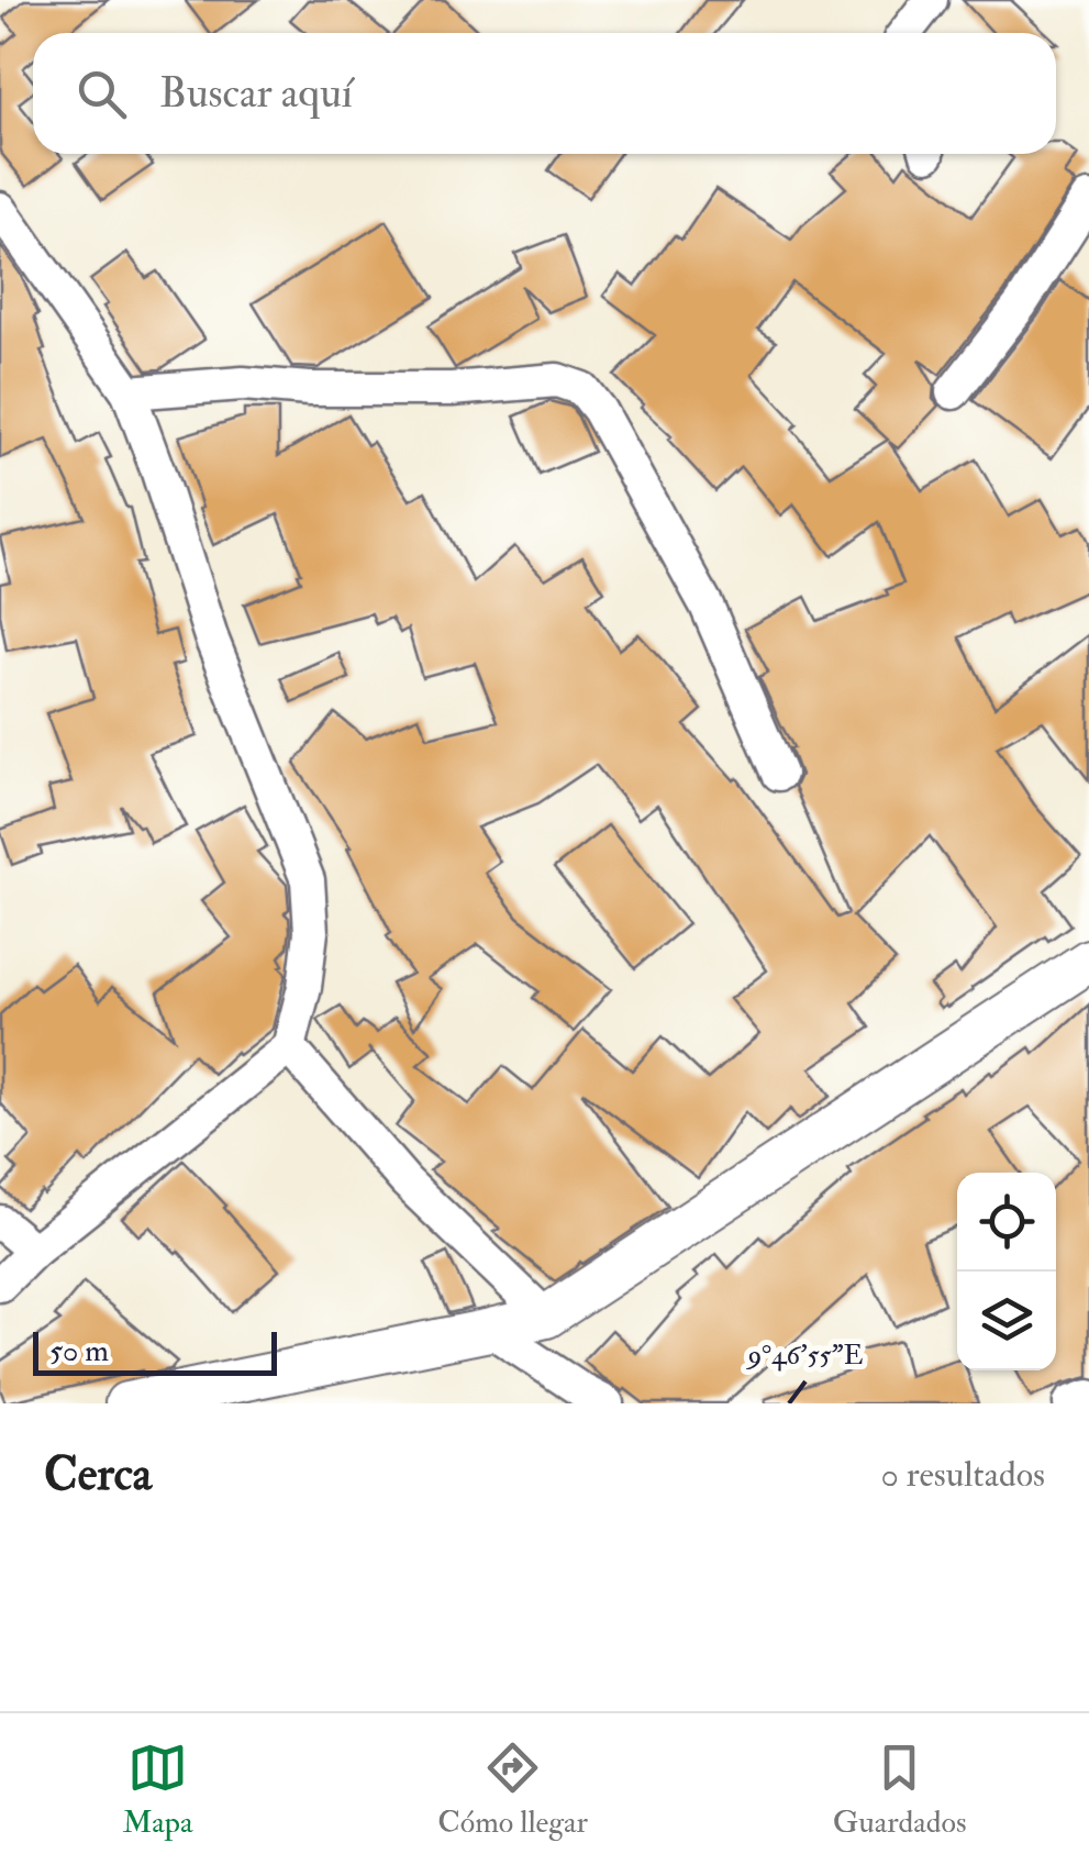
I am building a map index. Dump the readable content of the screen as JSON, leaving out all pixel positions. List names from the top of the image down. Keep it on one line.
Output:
{"scale_bar":"50 m","page":{"search":"Buscar aquí","scale":"50 m","heading":["Cerca","0 resultados"],"nav":["Mapa","Cómo llegar","Guardados"]},"coordinates":["9°46'55\"E"]}
